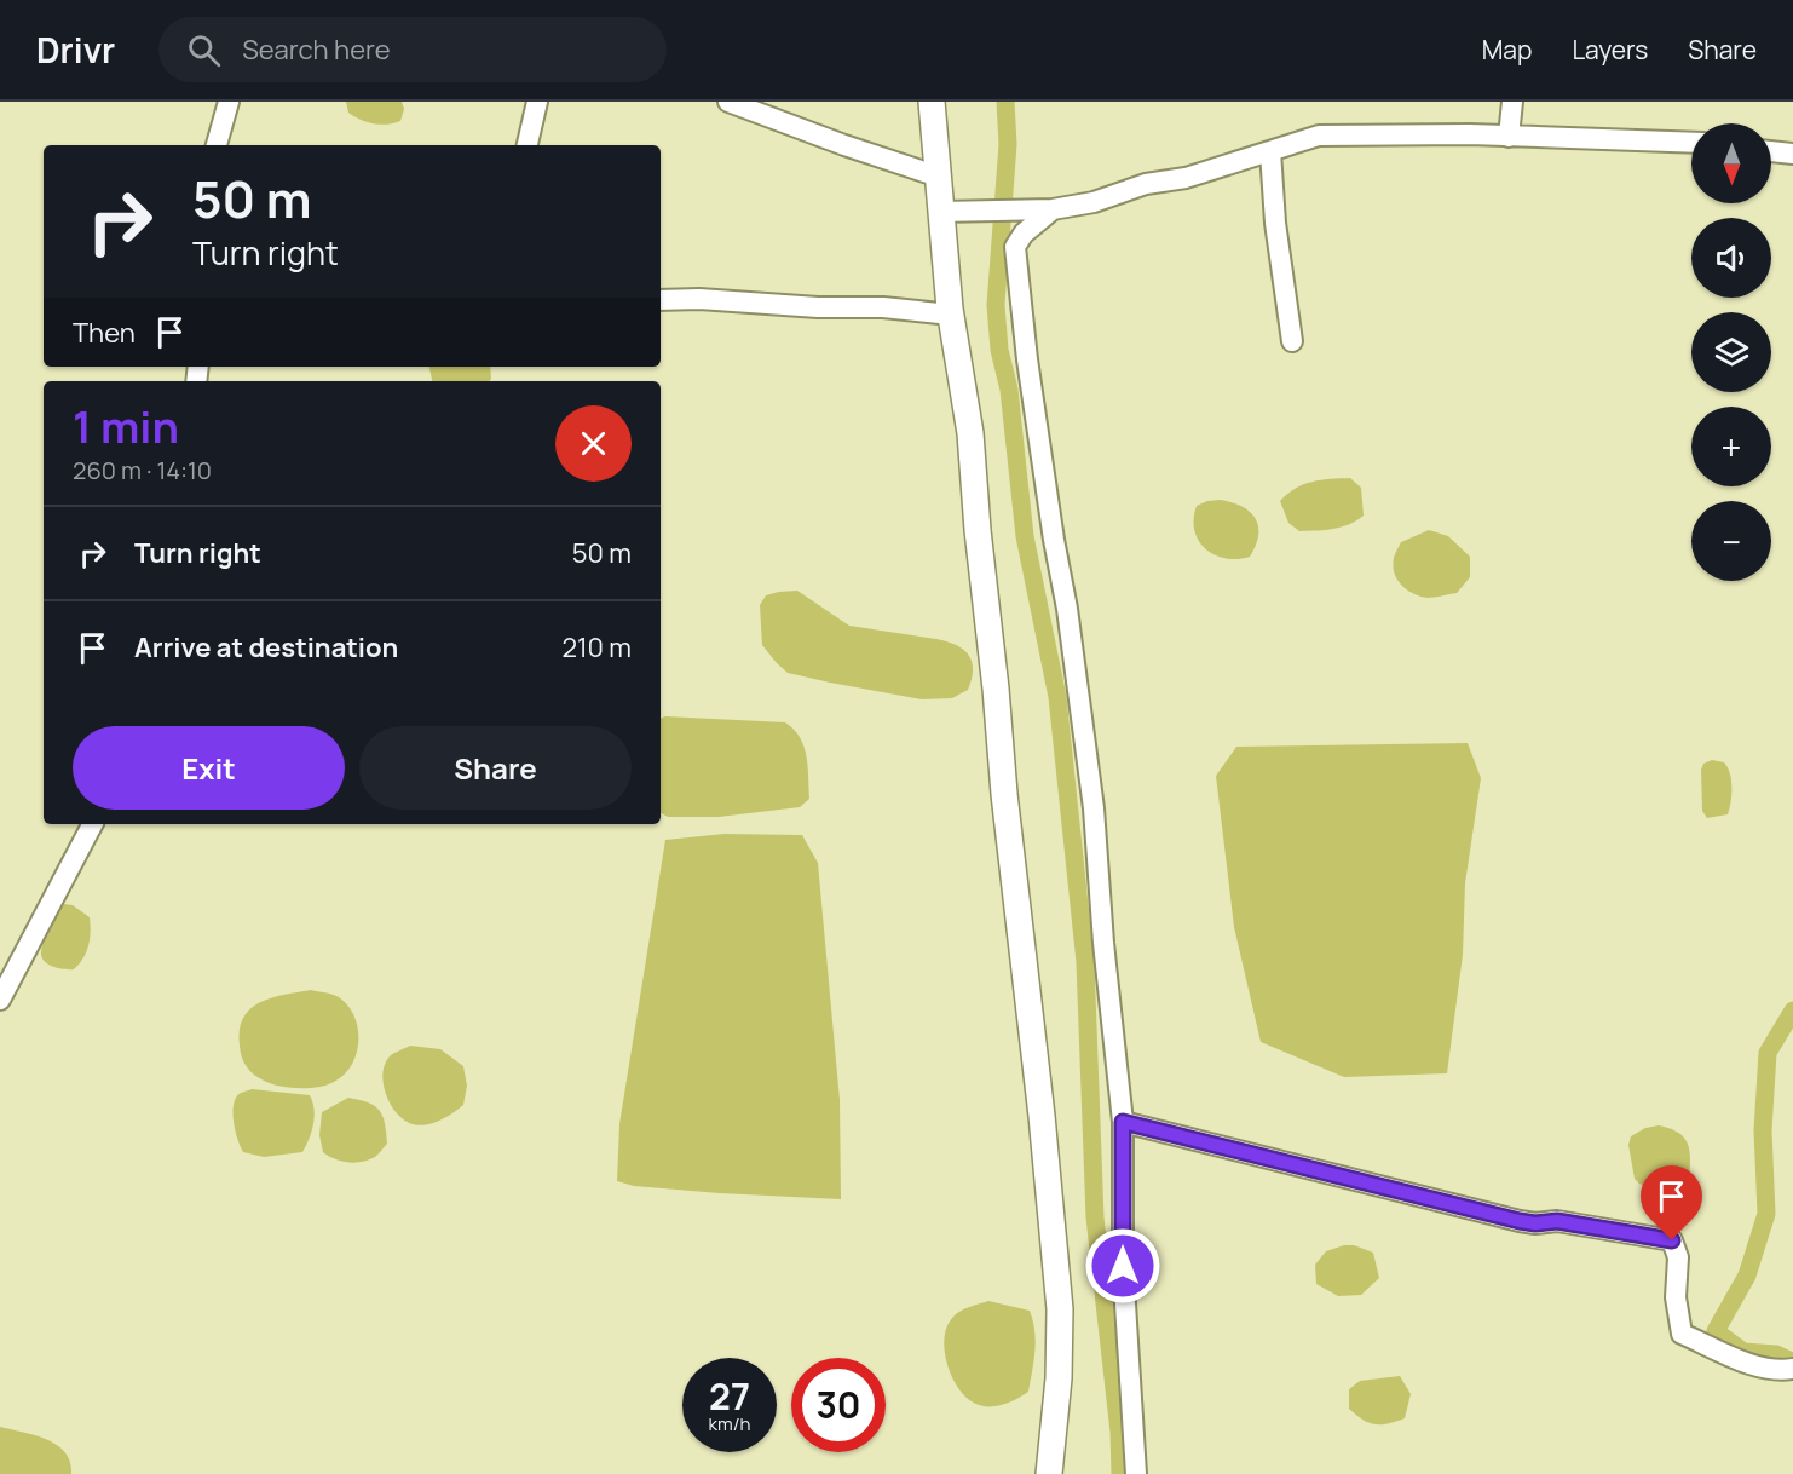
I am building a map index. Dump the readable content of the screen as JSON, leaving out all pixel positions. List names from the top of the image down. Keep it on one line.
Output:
{"north":"bottom","page":{"header":"Drivr","search":"Search here","nav":["Map","Layers","Share"],"map_buttons":["+","−"],"turn":["50 m","Turn right"],"then":"Then","heading":["1 min","260 m · 14:10"],"list":[{"name":"Turn right","value":"50 m"},{"name":"Arrive at destination","value":"210 m"}],"buttons":["Exit","Share"],"speed":"27 km/h","limit":"30"}}
